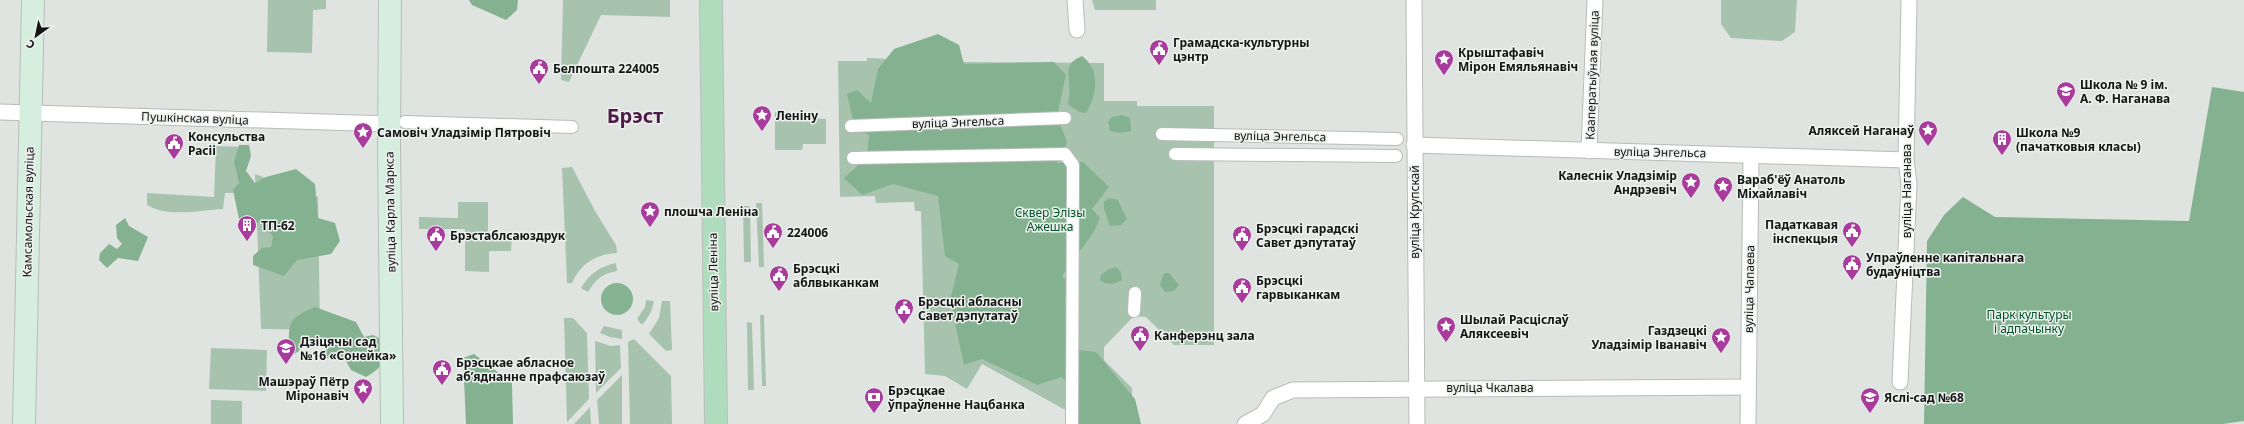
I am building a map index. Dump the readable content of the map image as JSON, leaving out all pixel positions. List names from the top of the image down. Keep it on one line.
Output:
{"streets":{"main road":["Камсамольская вуліца","вуліца Карла Маркса","вуліца Леніна"],"street":["Кааператыўная вуліца","Пушкінская вуліца","вуліца Энгельса","вуліца Наганава","вуліца Крупскай","вуліца Чапаева","вуліца Чкалава"]},"crossings":[["Кааператыўная вуліца","вуліца Энгельса"],["Пушкінская вуліца","Камсамольская вуліца"],["Пушкінская вуліца","вуліца Карла Маркса"],["вуліца Энгельса","вуліца Наганава"],["вуліца Энгельса","вуліца Крупскай"],["вуліца Энгельса","вуліца Чапаева"],["вуліца Крупскай","вуліца Чкалава"],["вуліца Чапаева","вуліца Чкалава"]],"districts":["Брэст"],"parks":["Сквер Элізы Ажешка","Парк культуры і адпачынку"],"places":{"public building":["Грамадска-культурны цэнтр","Белпошта 224005","Консульства Расіі","Падаткавая інспекцыя","224006","Брэстаблсаюздрук","Брэсцкі гарадскі Савет дэпутатаў","Упраўленне капітальнага будаўніцтва","Брэсцкі аблвыканкам","Брэсцкі гарвыканкам","Брэсцкі абласны Савет дэпутатаў","Канферэнц зала","Брэсцкае абласное абʼяднанне прафсаюзаў"],"place":["Крыштафавіч Мірон Емяльянавіч","Леніну","Аляксей Наганаў","Самовіч Уладзімір Пятровіч","Калеснік Уладзімір Андрэевіч","Вараб'ёў Анатоль Міхайлавіч","плошча Леніна","Шылай Расціслаў Аляксеевіч","Газдзецкі Уладзімір Іванавіч","Машэраў Пётр Міронавіч"],"school or university":["Школа № 9 ім. А. Ф. Наганава","Дзіцячы сад №16 «Сонейка»","Яслі-сад №68"],"building":["Школа №9 (пачатковыя класы)","ТП-62"],"bank":["Брэсцкае ўпраўленне Нацбанка"]},"north":"bottom left"}
